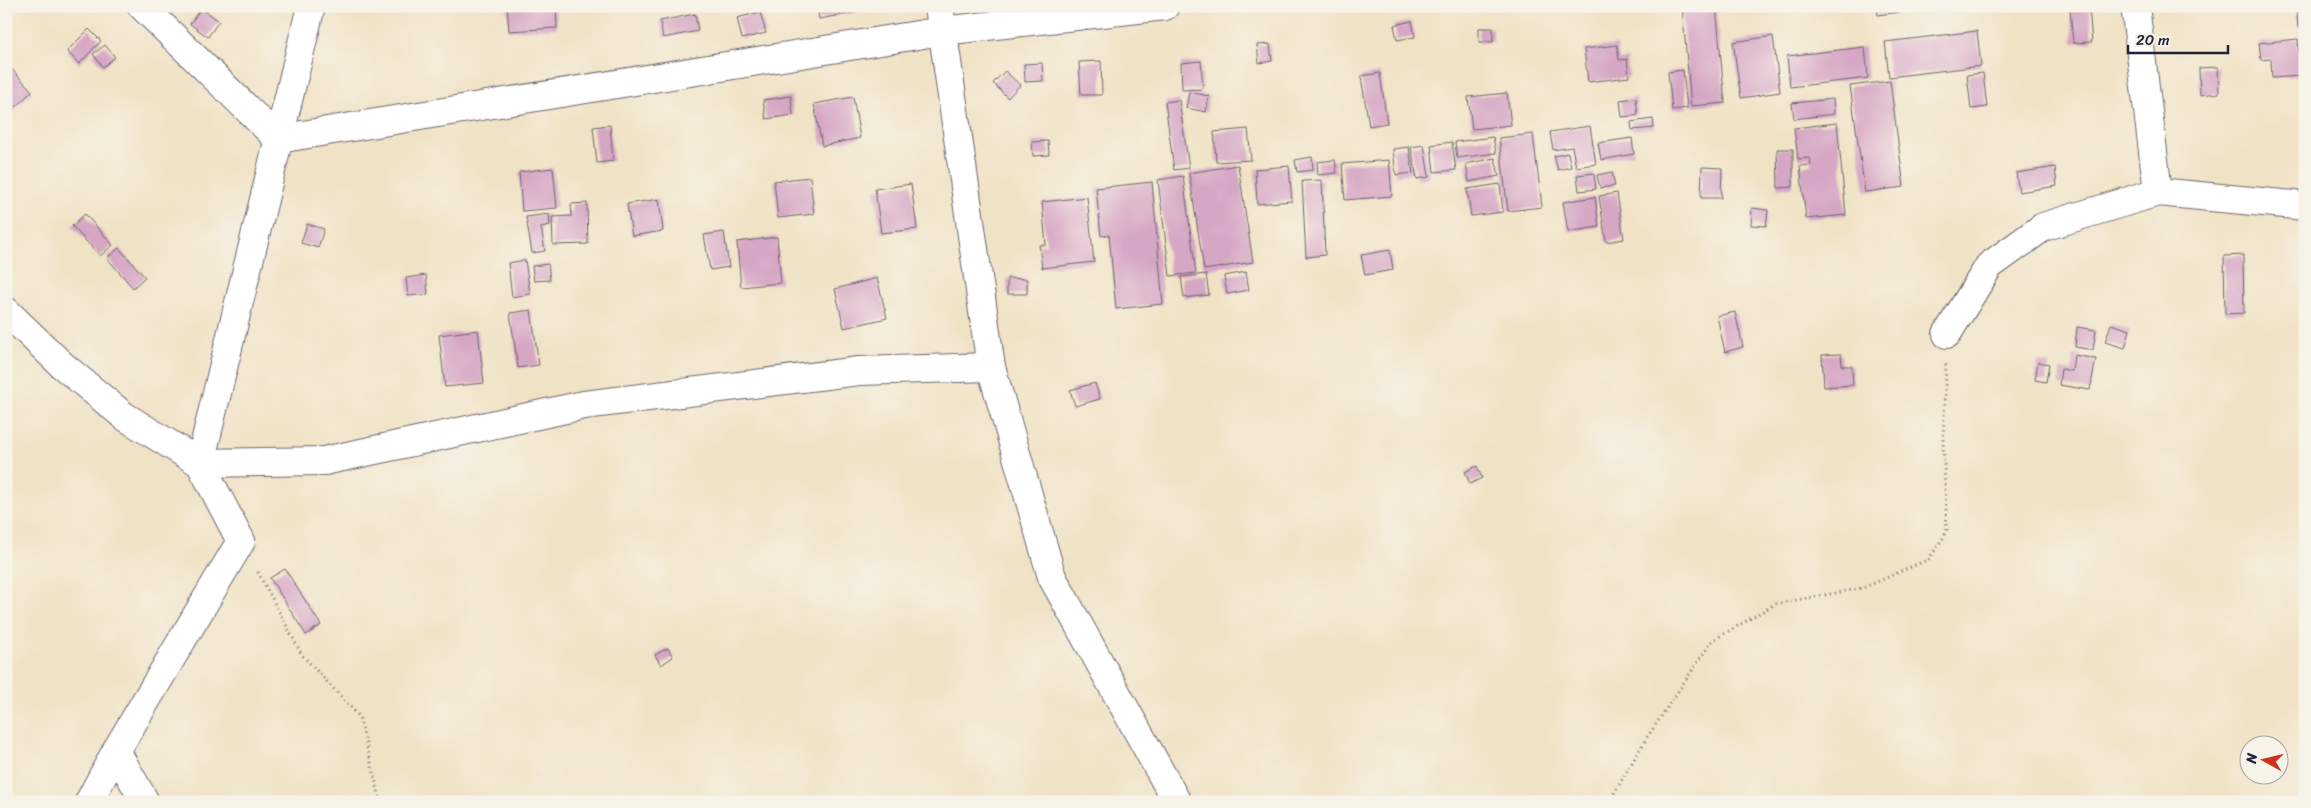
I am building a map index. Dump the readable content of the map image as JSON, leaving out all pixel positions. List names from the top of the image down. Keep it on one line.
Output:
{"scale_bar":"20 m","north":"left"}
